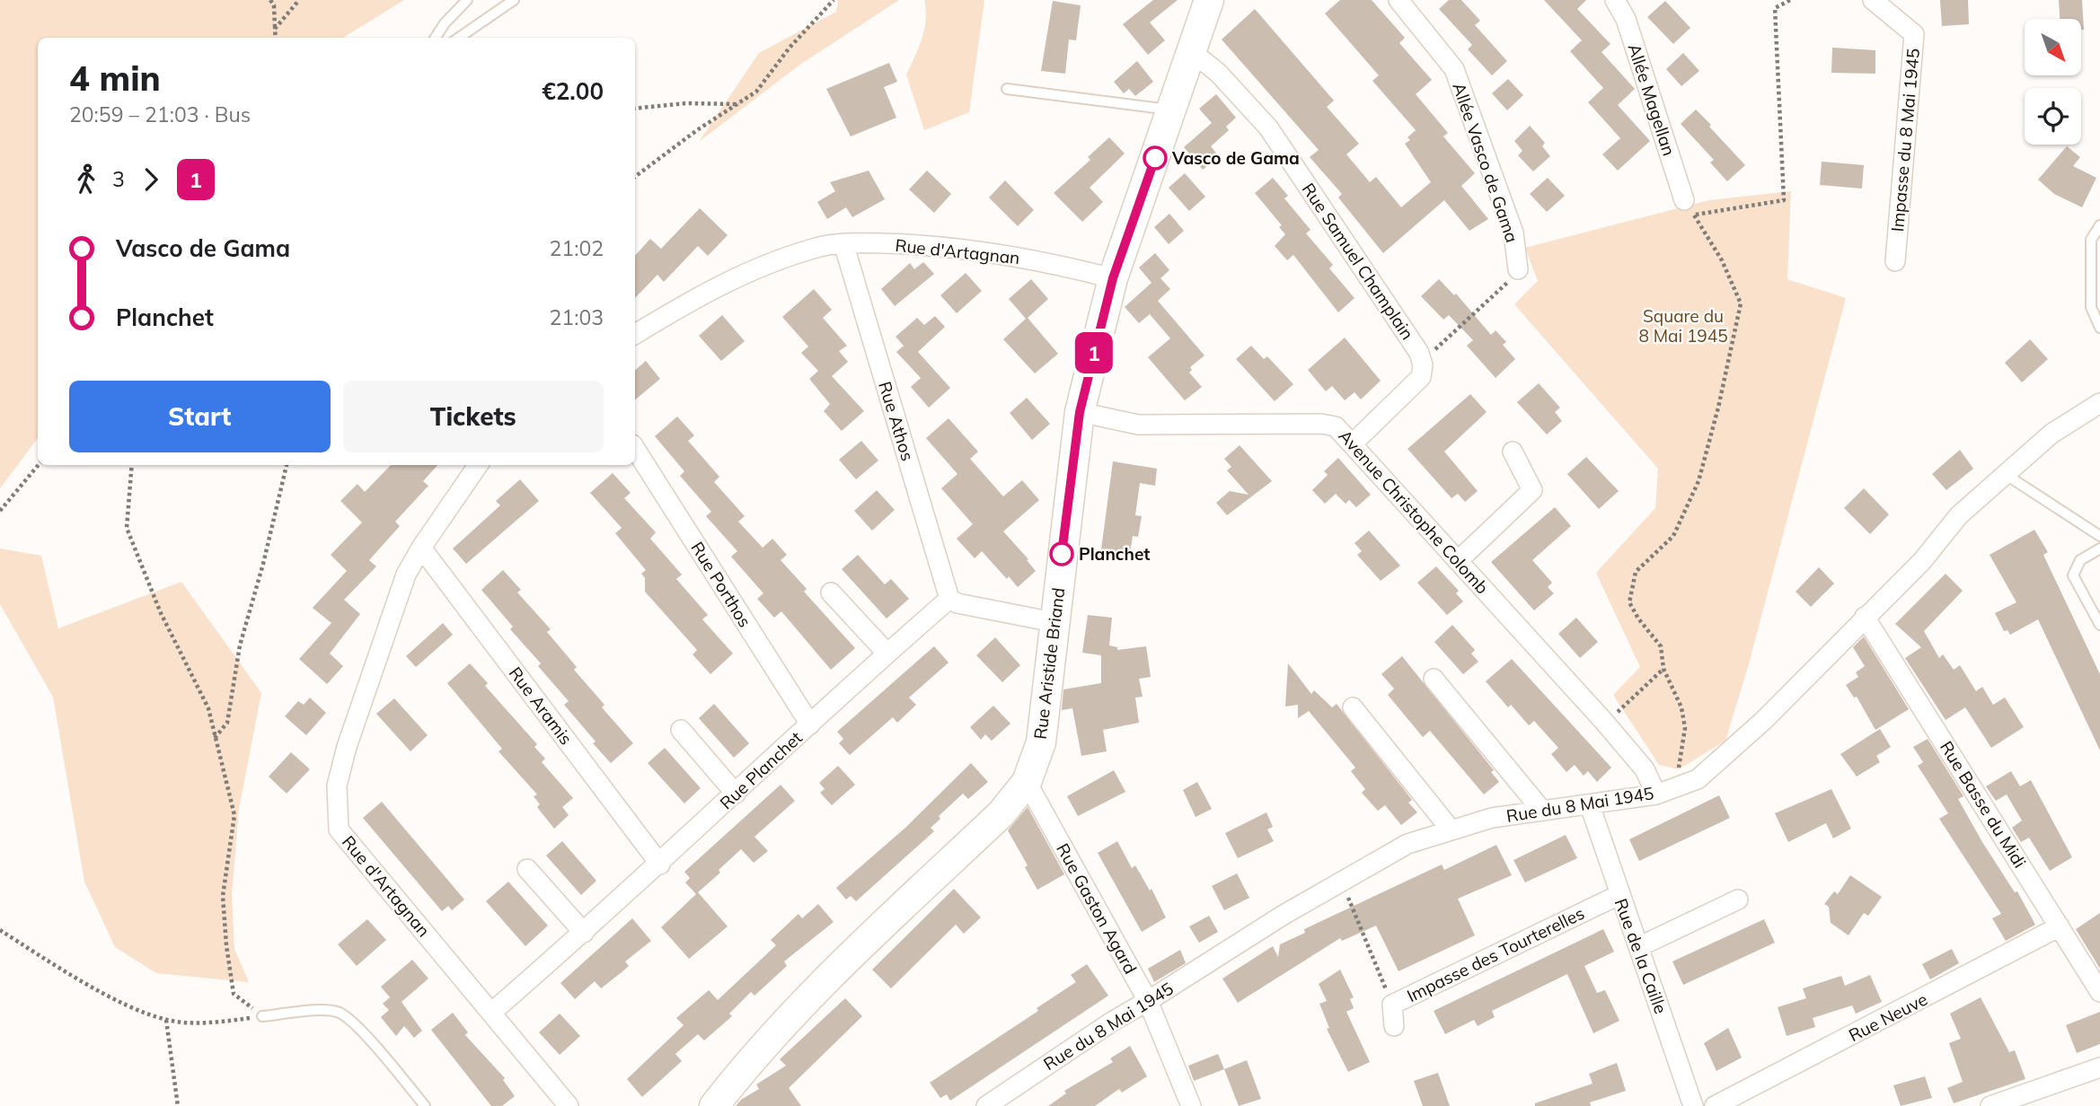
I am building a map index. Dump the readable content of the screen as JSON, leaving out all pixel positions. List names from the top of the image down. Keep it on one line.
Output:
{"streets":{"street":["Allée Magellan","Impasse du 8 Mai 1945","Allée Vasco de Gama","Rue d'Artagnan","Rue Samuel Champlain","Rue Athos","Avenue Christophe Colomb","Rue Porthos","Rue Aristide Briand","Rue Aramis","Rue Planchet","Rue du 8 Mai 1945","Rue Basse du Midi","Rue Gaston Agard","Impasse des Tourterelles","Rue de la Caille","Rue Neuve"]},"crossings":[["Rue d'Artagnan","Rue Athos"],["Rue d'Artagnan","Rue Aristide Briand"],["Rue d'Artagnan","Rue Aramis"],["Rue d'Artagnan","Rue Planchet"],["Rue Samuel Champlain","Rue Aristide Briand"],["Rue Athos","Rue Planchet"],["Avenue Christophe Colomb","Rue Aristide Briand"],["Avenue Christophe Colomb","Rue du 8 Mai 1945"],["Rue Porthos","Rue Planchet"],["Rue Aristide Briand","Rue Gaston Agard"],["Rue Aramis","Rue Planchet"],["Rue du 8 Mai 1945","Rue Basse du Midi"],["Rue du 8 Mai 1945","Rue Gaston Agard"],["Rue du 8 Mai 1945","Rue de la Caille"],["Rue Basse du Midi","Rue Neuve"],["Impasse des Tourterelles","Rue de la Caille"]],"parks":["Square du 8 Mai 1945"],"places":["Vasco de Gama","Planchet"],"lines":["bus line 1"],"north":"bottom right","page":{"on_map":"1","heading":["4 min","20:59 – 21:03 · Bus","€2.00"],"legs":["3","1"],"list":[{"name":"Vasco de Gama","value":"21:02"},{"name":"Planchet","value":"21:03"}],"buttons":["Start","Tickets"]}}
